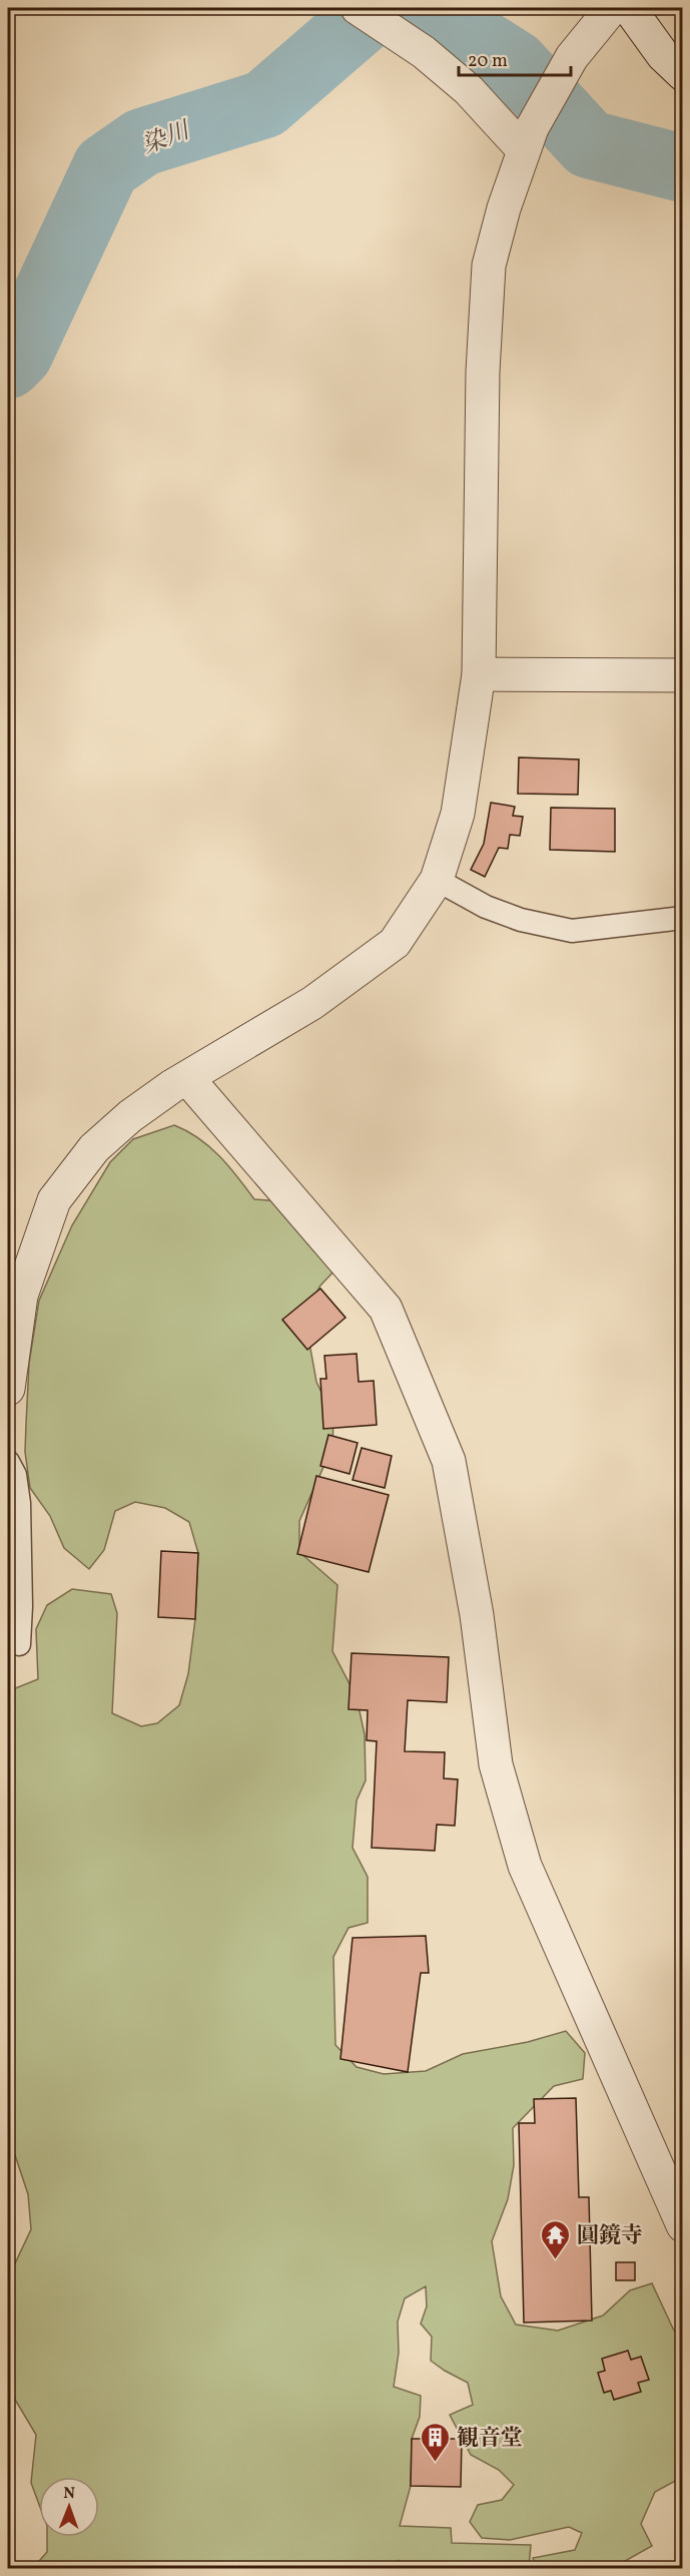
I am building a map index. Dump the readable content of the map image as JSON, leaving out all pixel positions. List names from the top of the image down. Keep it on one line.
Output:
{"water":["染川"],"places":{"temple":["圓鏡寺"],"building":["観音堂"]},"scale_bar":"20 m","north":"top"}
